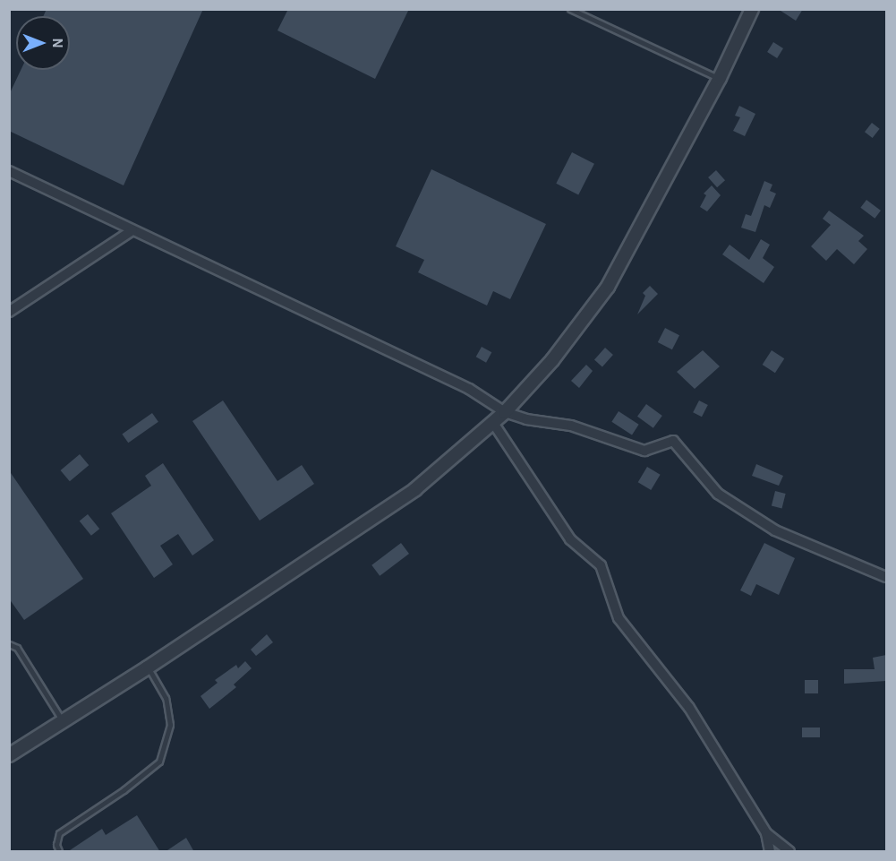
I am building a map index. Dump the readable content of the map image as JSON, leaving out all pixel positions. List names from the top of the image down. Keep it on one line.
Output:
{"north":"right"}
